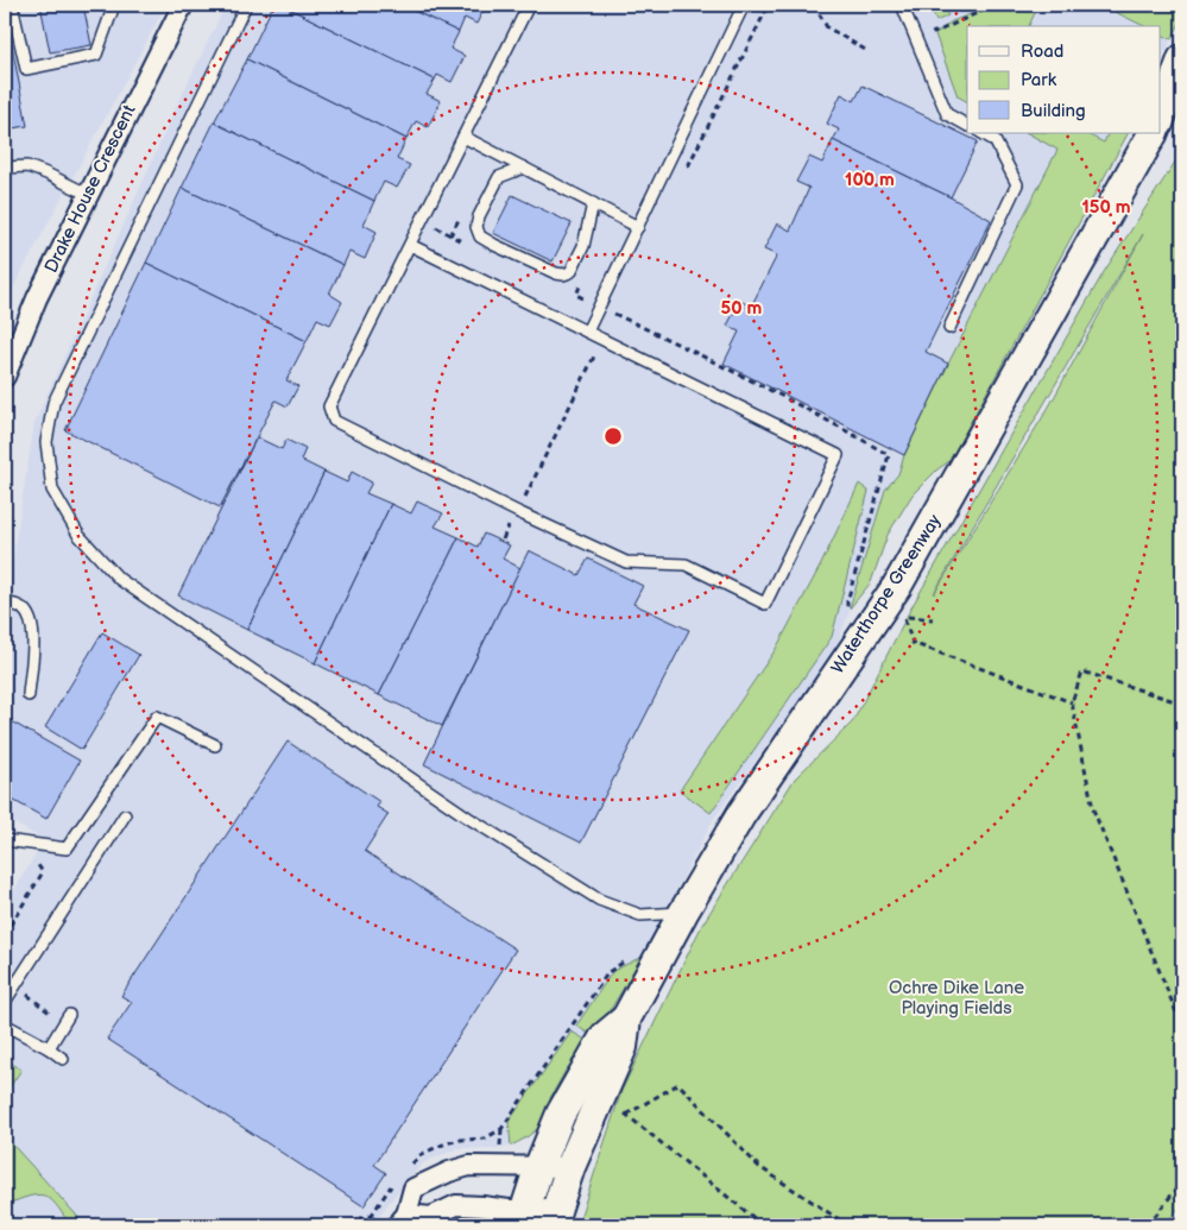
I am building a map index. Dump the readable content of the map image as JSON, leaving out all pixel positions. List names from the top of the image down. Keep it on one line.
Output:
{"streets":{"street":["Drake House Crescent","Waterthorpe Greenway"]},"parks":["Ochre Dike Lane Playing Fields"],"legend":["Road","Park","Building"],"rings":["100 m","150 m","50 m"]}
